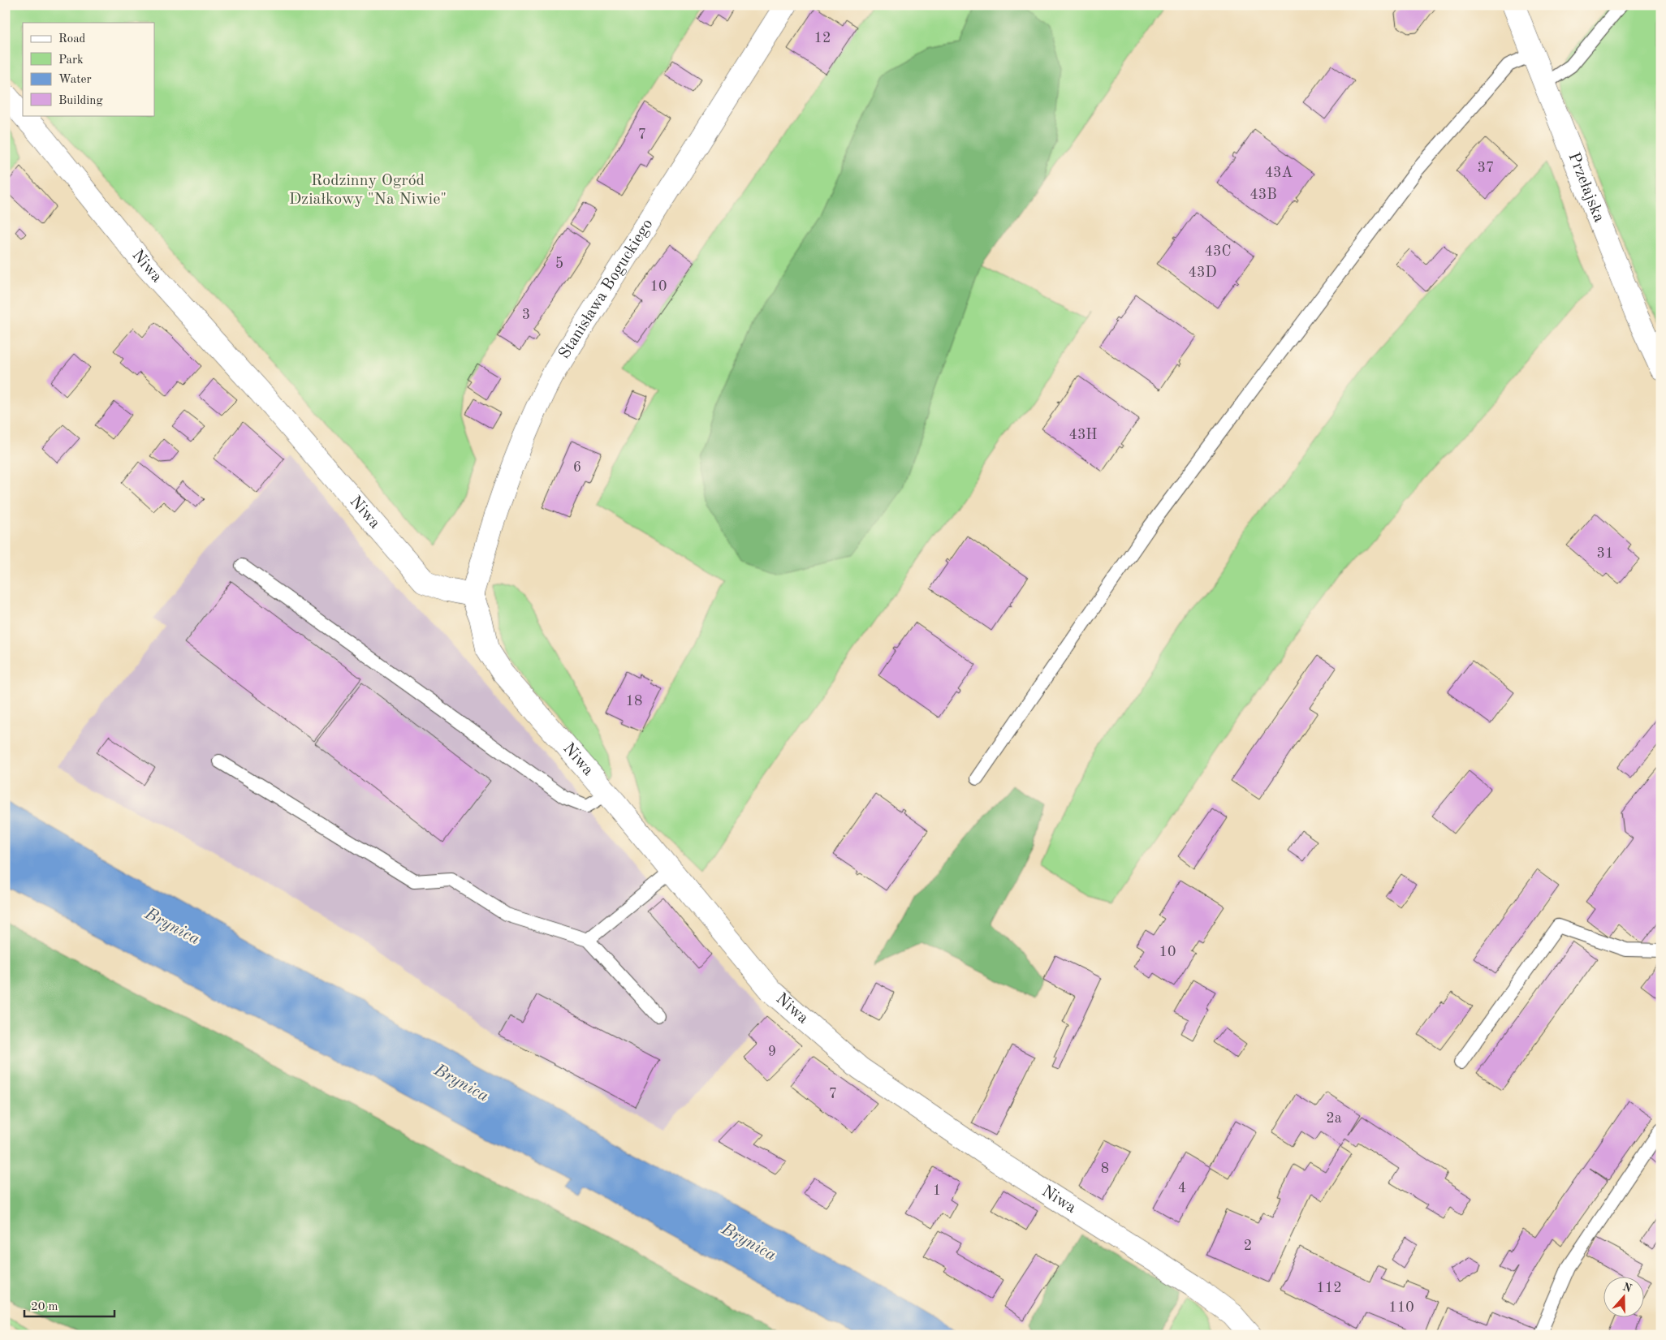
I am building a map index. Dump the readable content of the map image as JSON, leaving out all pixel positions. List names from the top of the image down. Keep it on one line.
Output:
{"streets":{"street":["Przełajska","Niwa","Stanisława Boguckiego"]},"crossings":[["Niwa","Stanisława Boguckiego"]],"water":["Brynica"],"parks":["Rodzinny Ogród Działkowy \"Na Niwie\""],"house_numbers":["12","7","37","43A","43B","43C","5","43D","10","3","43H","6","31","18","10","9","7","2a","8","4","1","2","112","110"],"legend":["Road","Park","Water","Building"],"scale_bar":"20 m","north":"top"}
